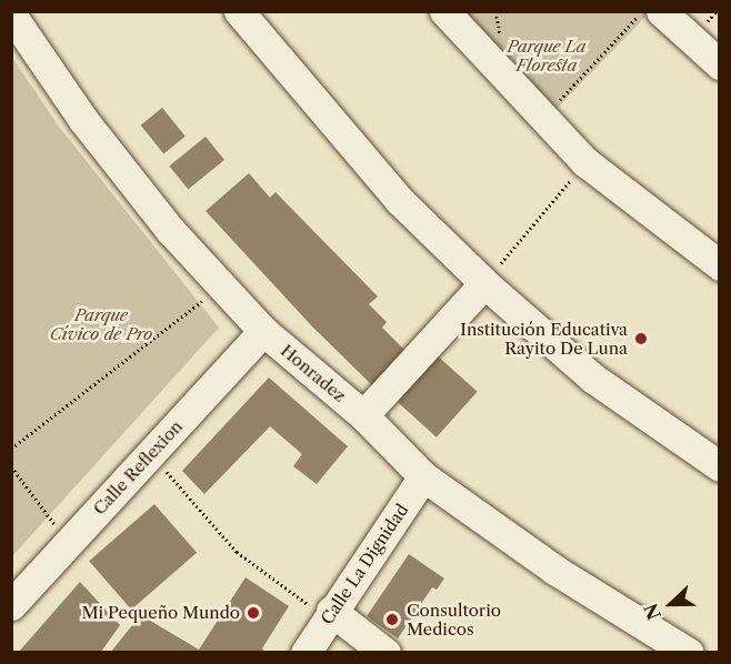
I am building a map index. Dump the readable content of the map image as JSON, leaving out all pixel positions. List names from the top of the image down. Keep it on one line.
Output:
{"streets":{"street":["Honradez","Calle Reflexion","Calle La Dignidad"]},"crossings":[["Honradez","Calle Reflexion"],["Honradez","Calle La Dignidad"]],"parks":["Parque La Floresta","Parque Cívico de Pro"],"places":["Institución Educativa Rayito De Luna","Mi Pequeño Mundo","Consultorio Medicos"],"north":"left"}
